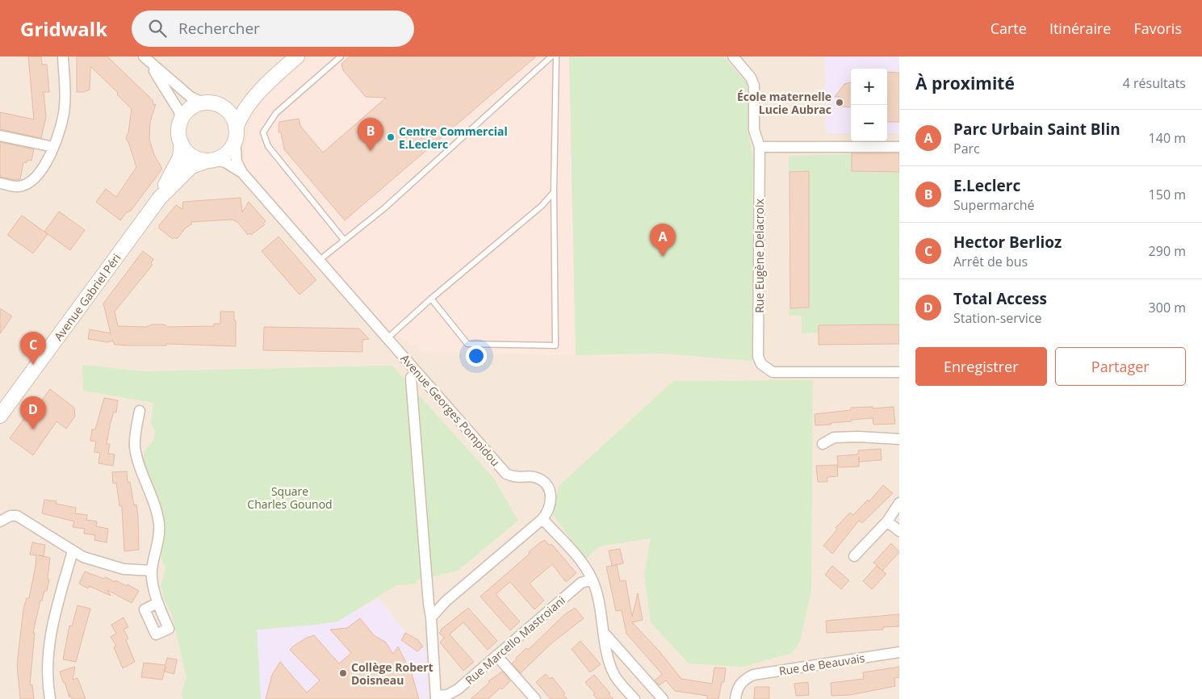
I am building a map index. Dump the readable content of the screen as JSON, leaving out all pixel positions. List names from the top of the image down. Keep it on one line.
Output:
{"streets":{"main road":["Avenue Gabriel Péri"],"street":["Rue Eugène Delacroix","Avenue Georges Pompidou","Rue Marcello Mastroiani","Rue de Beauvais"]},"crossings":[["Avenue Gabriel Péri","Avenue Georges Pompidou"]],"parks":["Square Charles Gounod"],"places":["École maternelle Lucie Aubrac","Centre Commercial E.Leclerc","Collège Robert Doisneau"],"page":{"header":"Gridwalk","search":"Rechercher","nav":["Carte","Itinéraire","Favoris"],"heading":["À proximité","4 résultats"],"map_buttons":["+","−"],"list":[{"mark":"A","name":"Parc Urbain Saint Blin","note":"Parc","value":"140 m"},{"mark":"B","name":"E.Leclerc","note":"Supermarché","value":"150 m"},{"mark":"C","name":"Hector Berlioz","note":"Arrêt de bus","value":"290 m"},{"mark":"D","name":"Total Access","note":"Station-service","value":"300 m"}],"pins":["B","A","C","D"],"buttons":["Enregistrer","Partager"]}}
